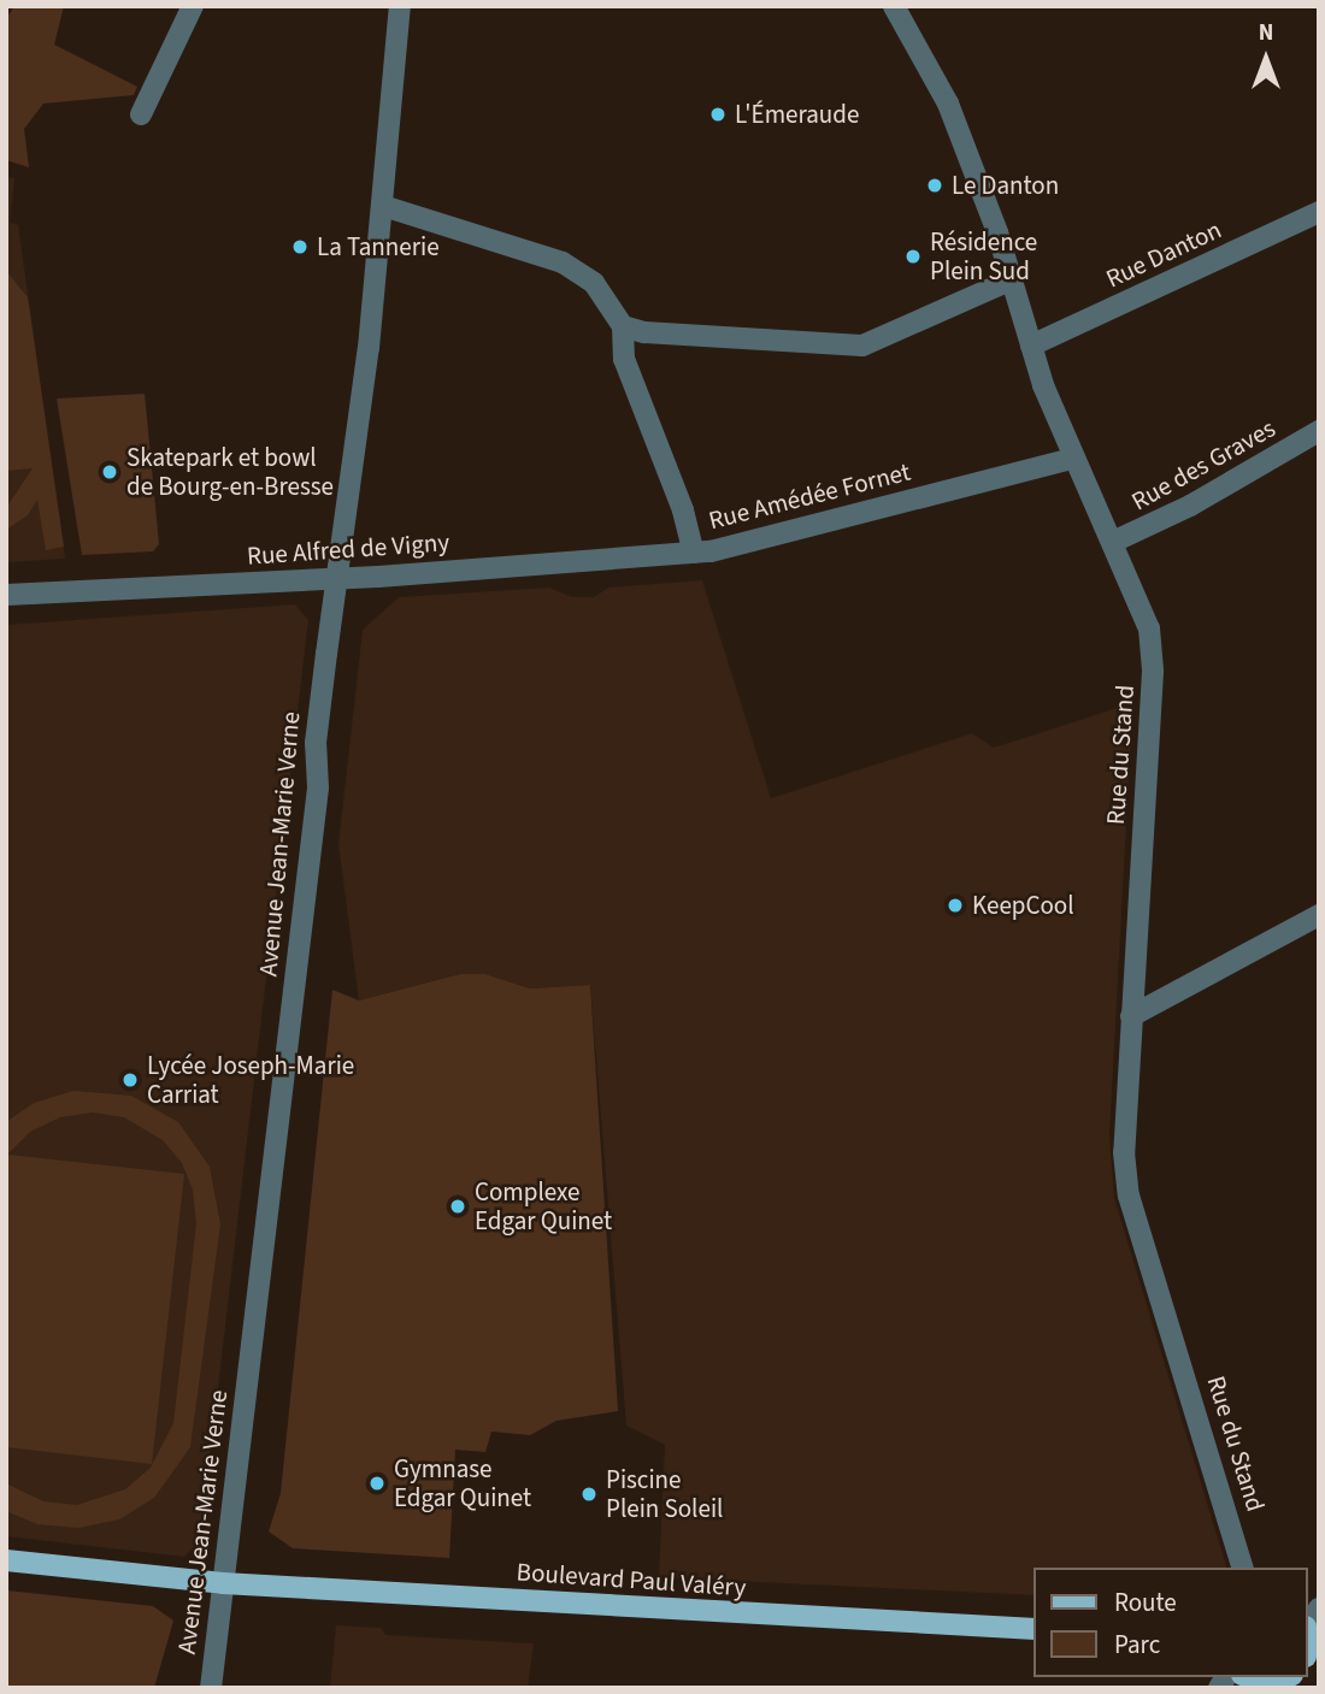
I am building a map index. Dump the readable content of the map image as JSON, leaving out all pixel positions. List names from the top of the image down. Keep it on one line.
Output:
{"streets":{"main road":["Boulevard Paul Valéry"],"street":["Rue Danton","Rue des Graves","Rue Amédée Fornet","Rue Alfred de Vigny","Rue du Stand","Avenue Jean-Marie Verne"]},"crossings":[["Rue Danton","Rue du Stand"],["Rue des Graves","Rue du Stand"],["Rue Amédée Fornet","Rue Alfred de Vigny"],["Rue Amédée Fornet","Rue du Stand"],["Rue Alfred de Vigny","Avenue Jean-Marie Verne"],["Avenue Jean-Marie Verne","Boulevard Paul Valéry"]],"places":["L'Émeraude","Le Danton","La Tannerie","Résidence Plein Sud","Skatepark et bowl de Bourg-en-Bresse","KeepCool","Lycée Joseph-Marie Carriat","Complexe Edgar Quinet","Gymnase Edgar Quinet","Piscine Plein Soleil"],"legend":["Route","Parc"],"north":"top"}
